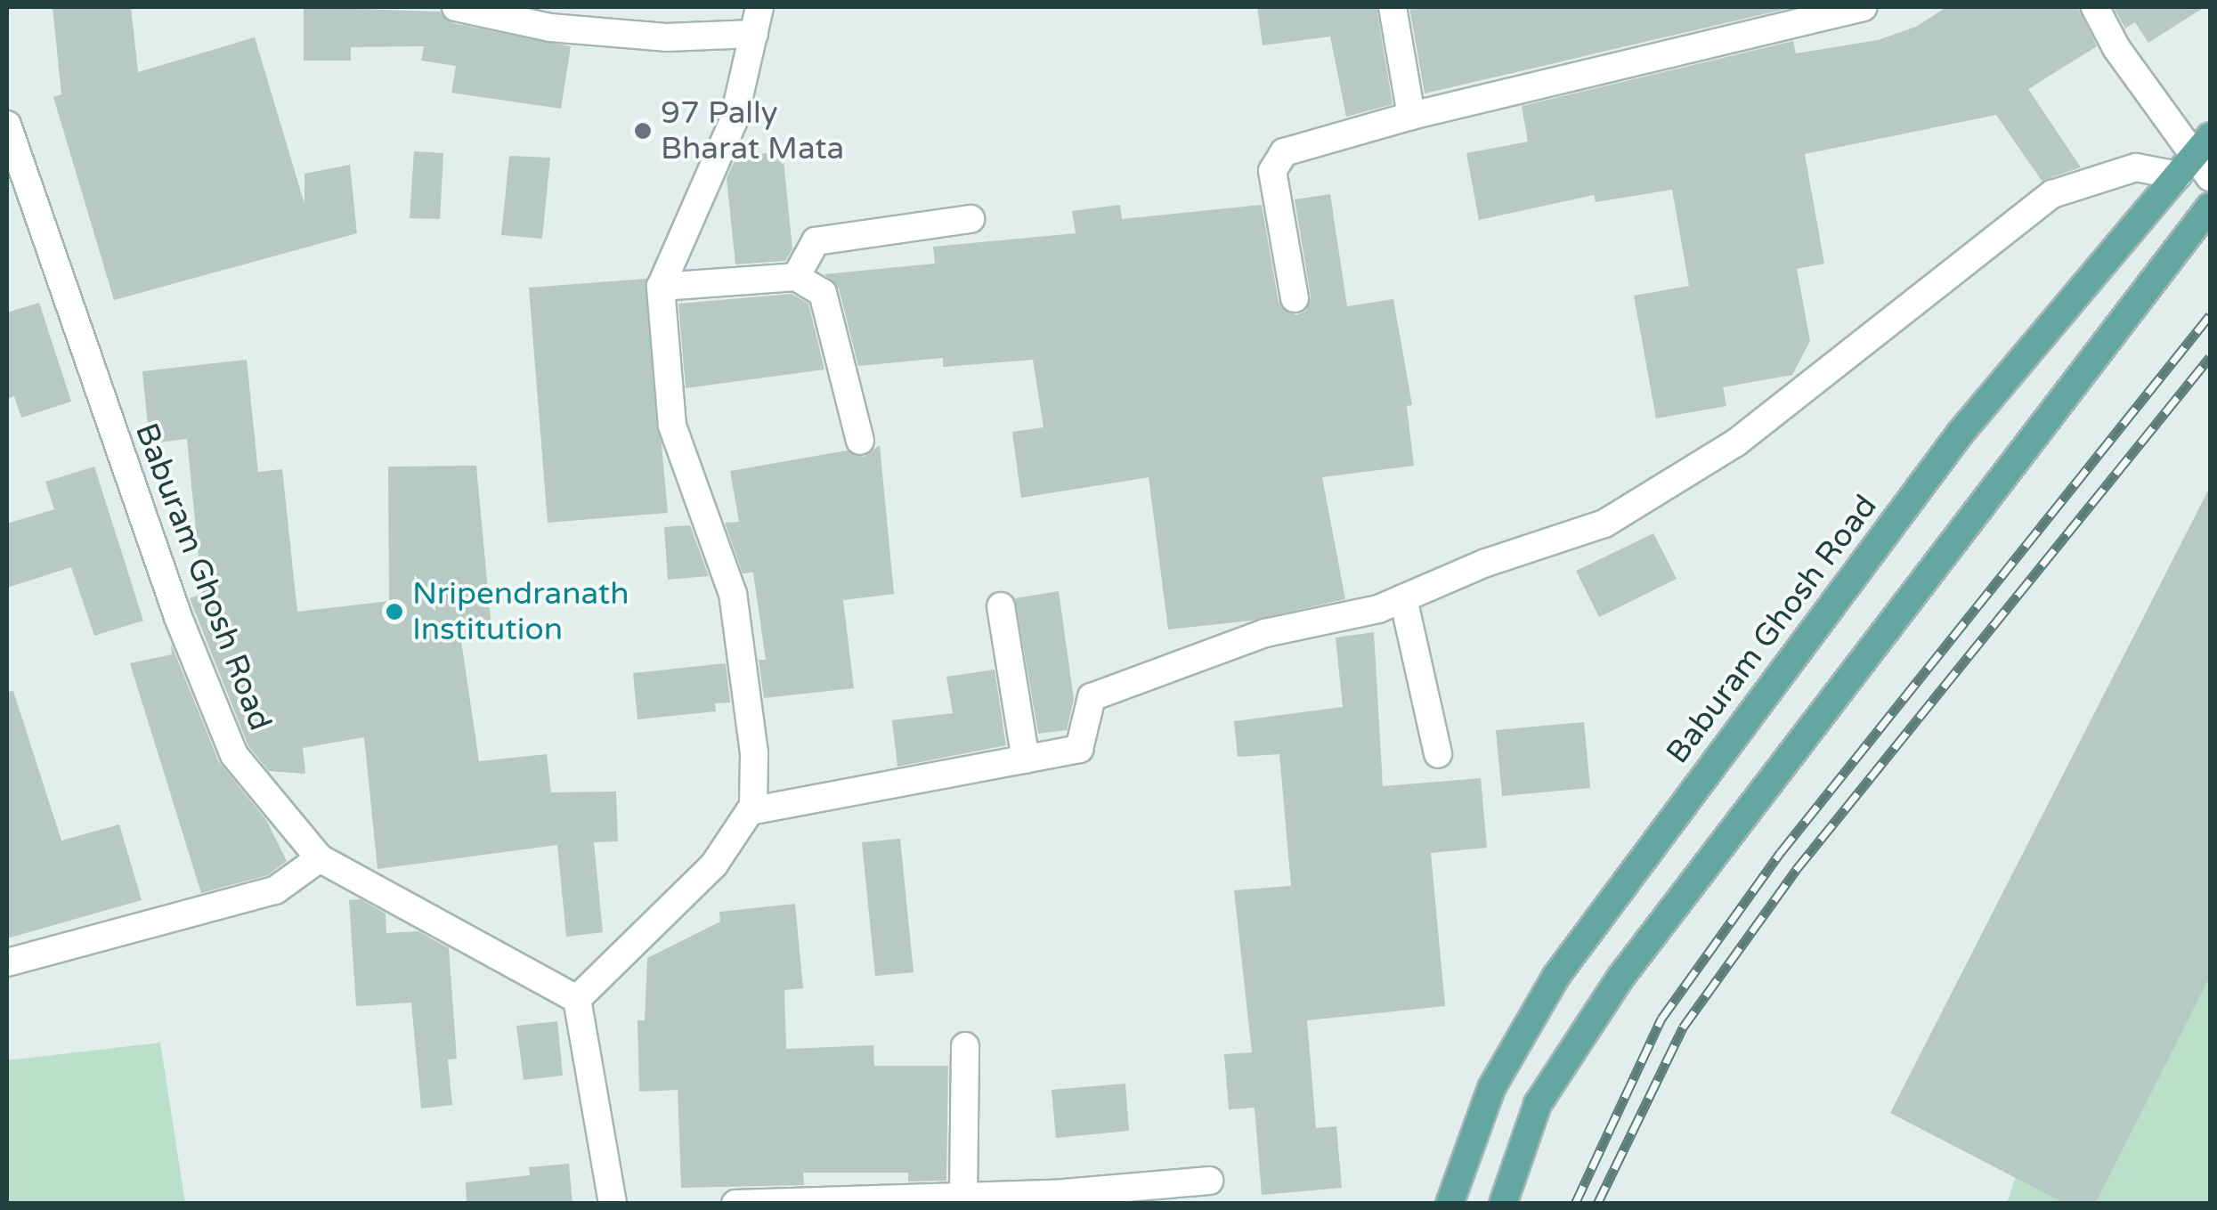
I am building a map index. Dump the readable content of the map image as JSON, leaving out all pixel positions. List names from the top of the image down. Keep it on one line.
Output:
{"streets":{"main road":["Baburam Ghosh Road"]},"places":["97 Pally Bharat Mata","Nripendranath Institution"]}
